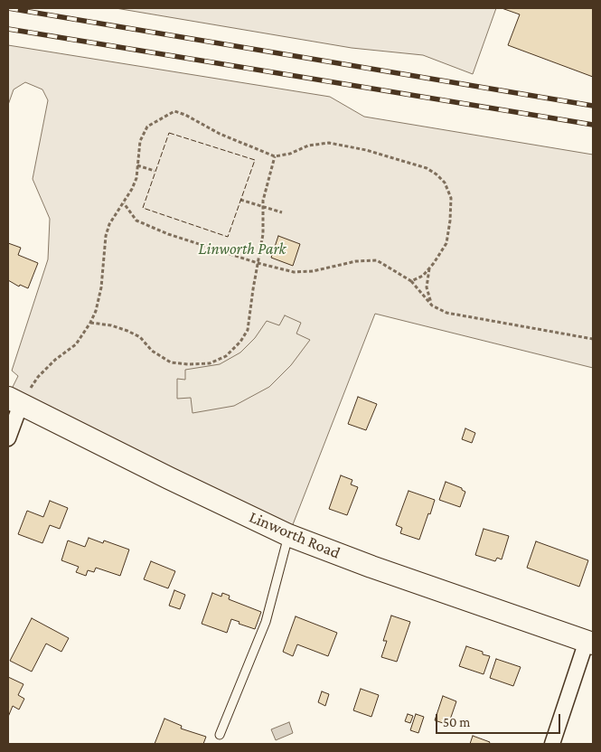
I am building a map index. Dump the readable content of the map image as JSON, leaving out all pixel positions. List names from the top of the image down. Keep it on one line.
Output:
{"streets":{"main road":["Linworth Road"]},"parks":["Linworth Park"],"scale_bar":"50 m"}
